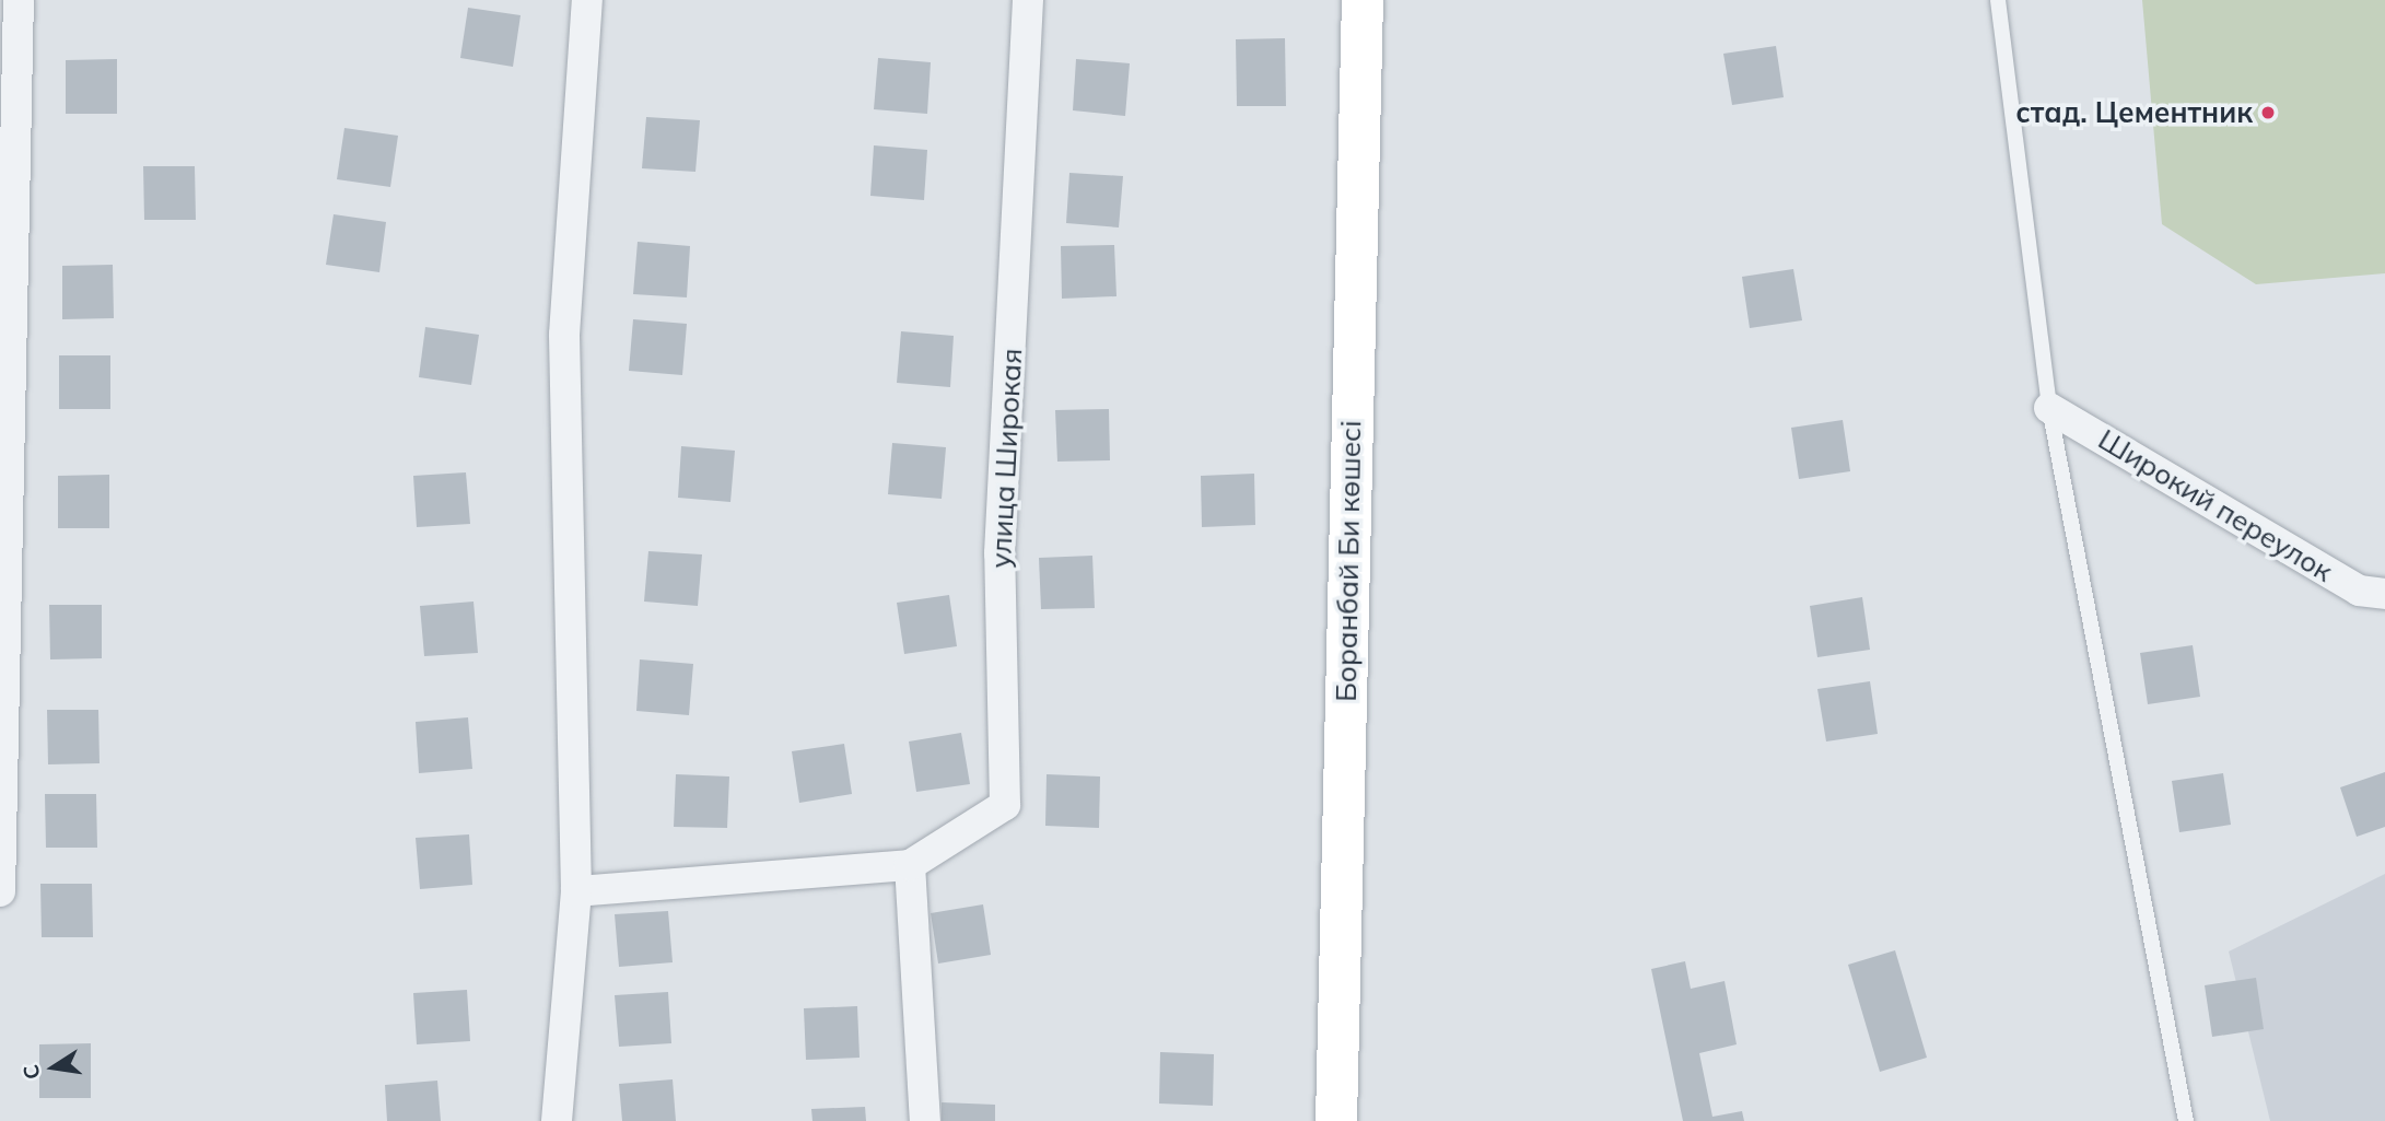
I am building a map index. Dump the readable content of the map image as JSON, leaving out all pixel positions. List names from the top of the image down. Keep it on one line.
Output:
{"streets":{"main road":["Боранбай Би көшесі"],"street":["улица Широкая","Широкий переулок"]},"places":["стад. Цементник"],"north":"left"}
